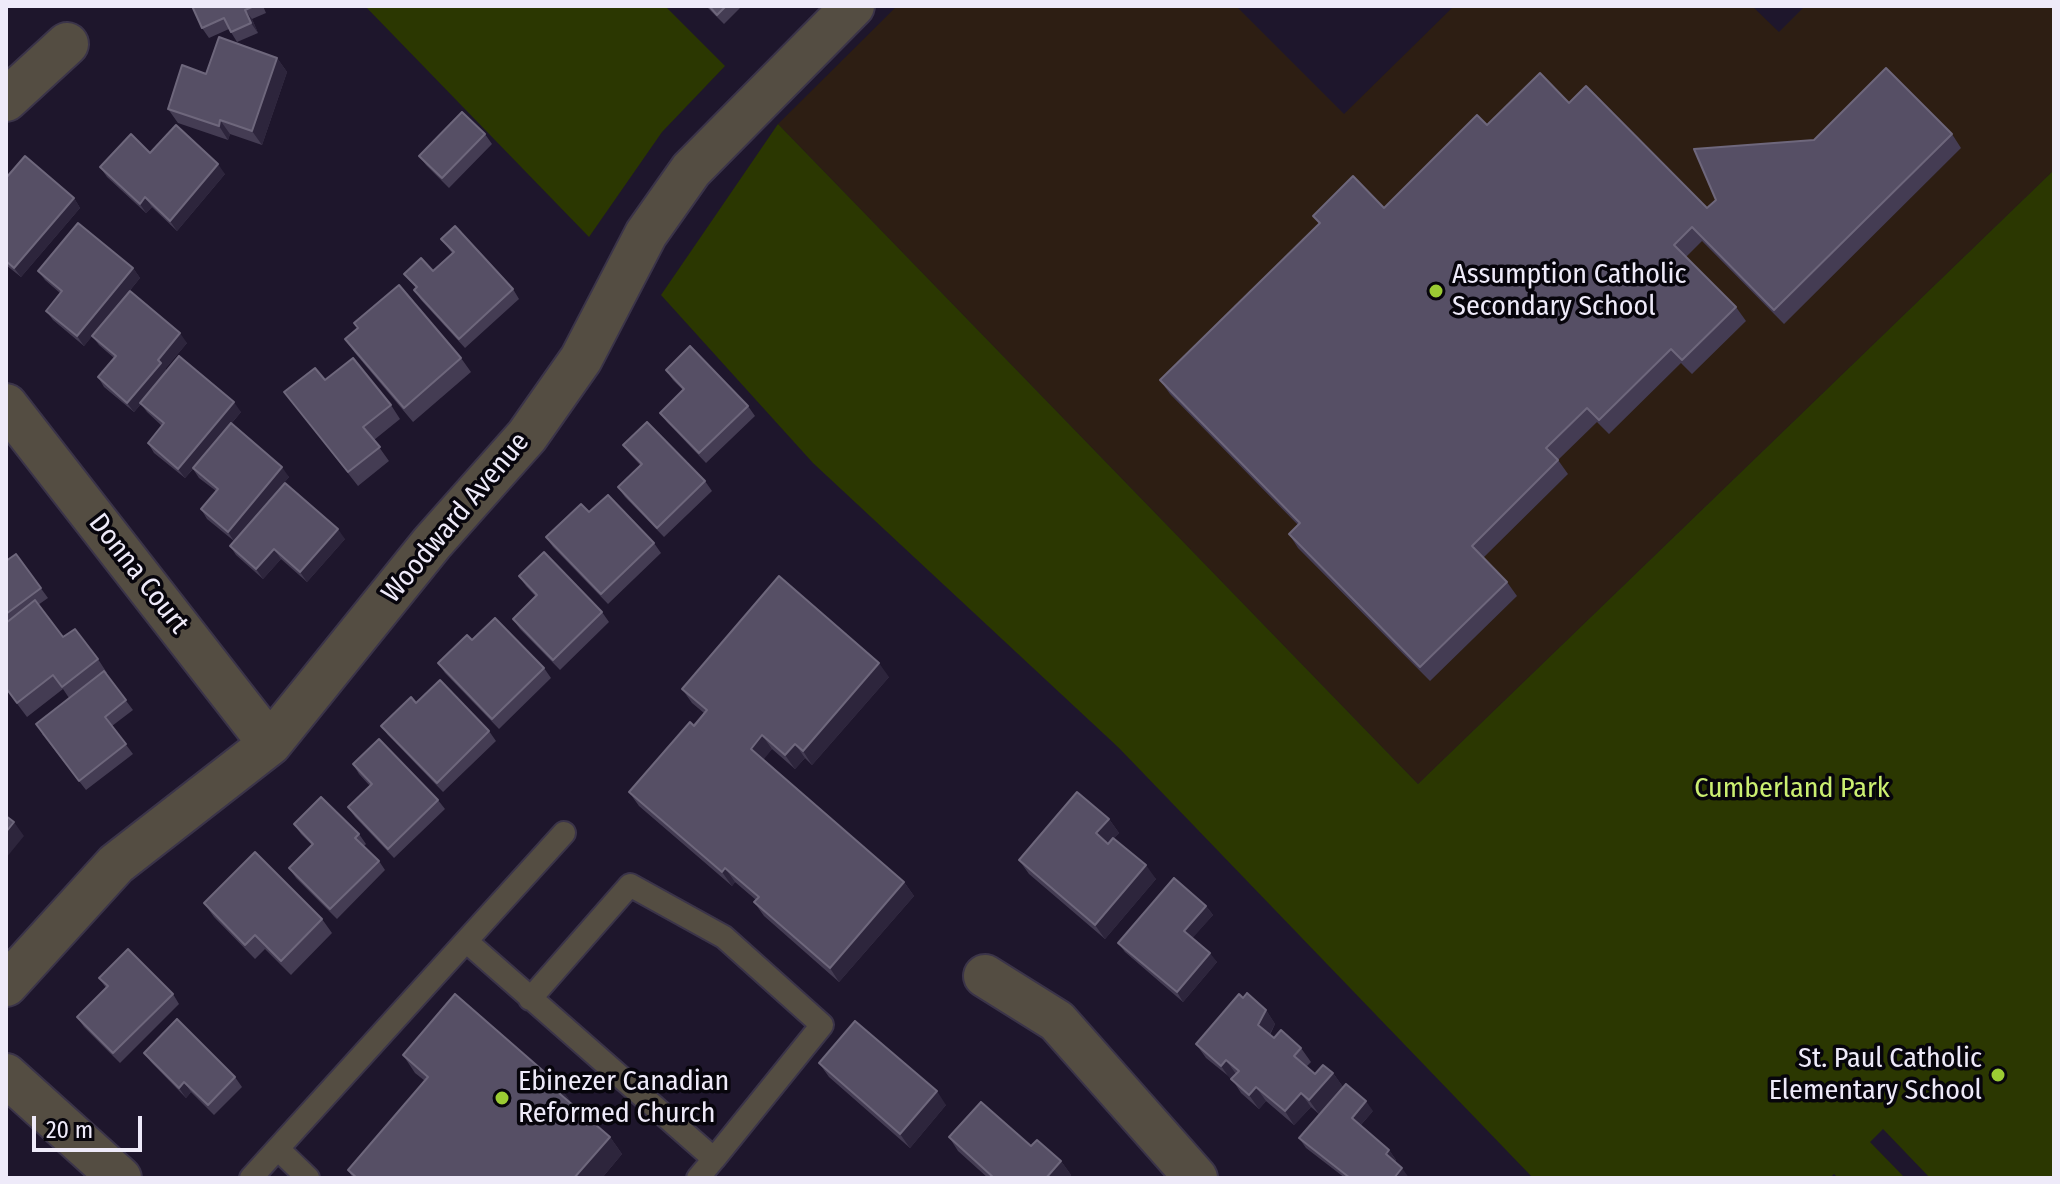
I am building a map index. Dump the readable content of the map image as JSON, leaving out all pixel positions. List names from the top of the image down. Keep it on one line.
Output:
{"streets":{"street":["Woodward Avenue","Donna Court"]},"crossings":[["Woodward Avenue","Donna Court"]],"parks":["Cumberland Park"],"places":["Assumption Catholic Secondary School","St. Paul Catholic Elementary School","Ebinezer Canadian Reformed Church"],"scale_bar":"20 m"}
